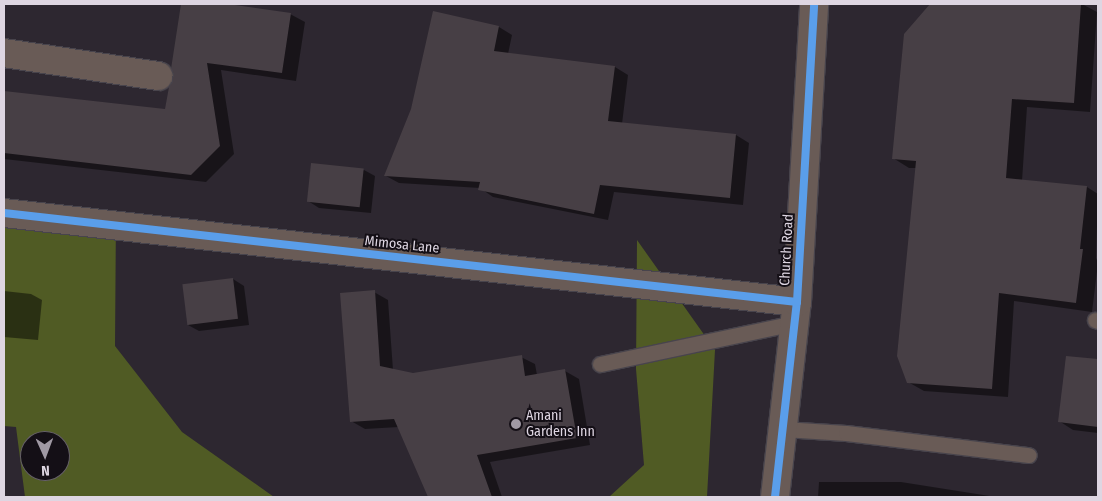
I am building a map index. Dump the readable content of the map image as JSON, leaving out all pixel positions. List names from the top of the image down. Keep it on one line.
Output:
{"streets":{"street":["Mimosa Lane","Church Road"]},"crossings":[["Mimosa Lane","Church Road"]],"places":["Amani Gardens Inn"],"north":"bottom"}
